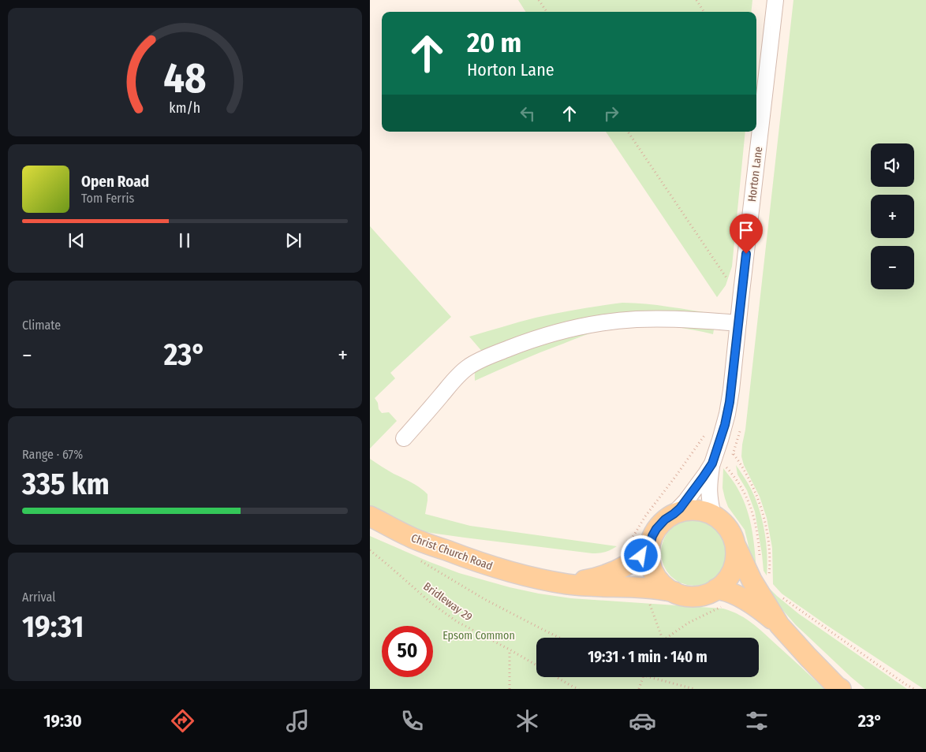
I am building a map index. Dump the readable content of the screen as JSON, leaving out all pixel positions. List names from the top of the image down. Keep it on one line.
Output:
{"streets":{"main road":["Christ Church Road"],"street":["Horton Lane"],"path":["Bridleway 29"]},"crossings":[["Horton Lane","Christ Church Road"]],"parks":["Epsom Common"],"page":{"turn":["20 m","Horton Lane"],"map_buttons":["+","−"],"song":["Open Road","Tom Ferris"],"tile":["Climate",["Range · 67%","335 km"],["Arrival","19:31"]],"heat":["−","23°","+"],"limit":"50","trip":"19:31 · 1 min · 140 m","tabs":["19:30","23°"],"gauge":["48","km/h"]}}
